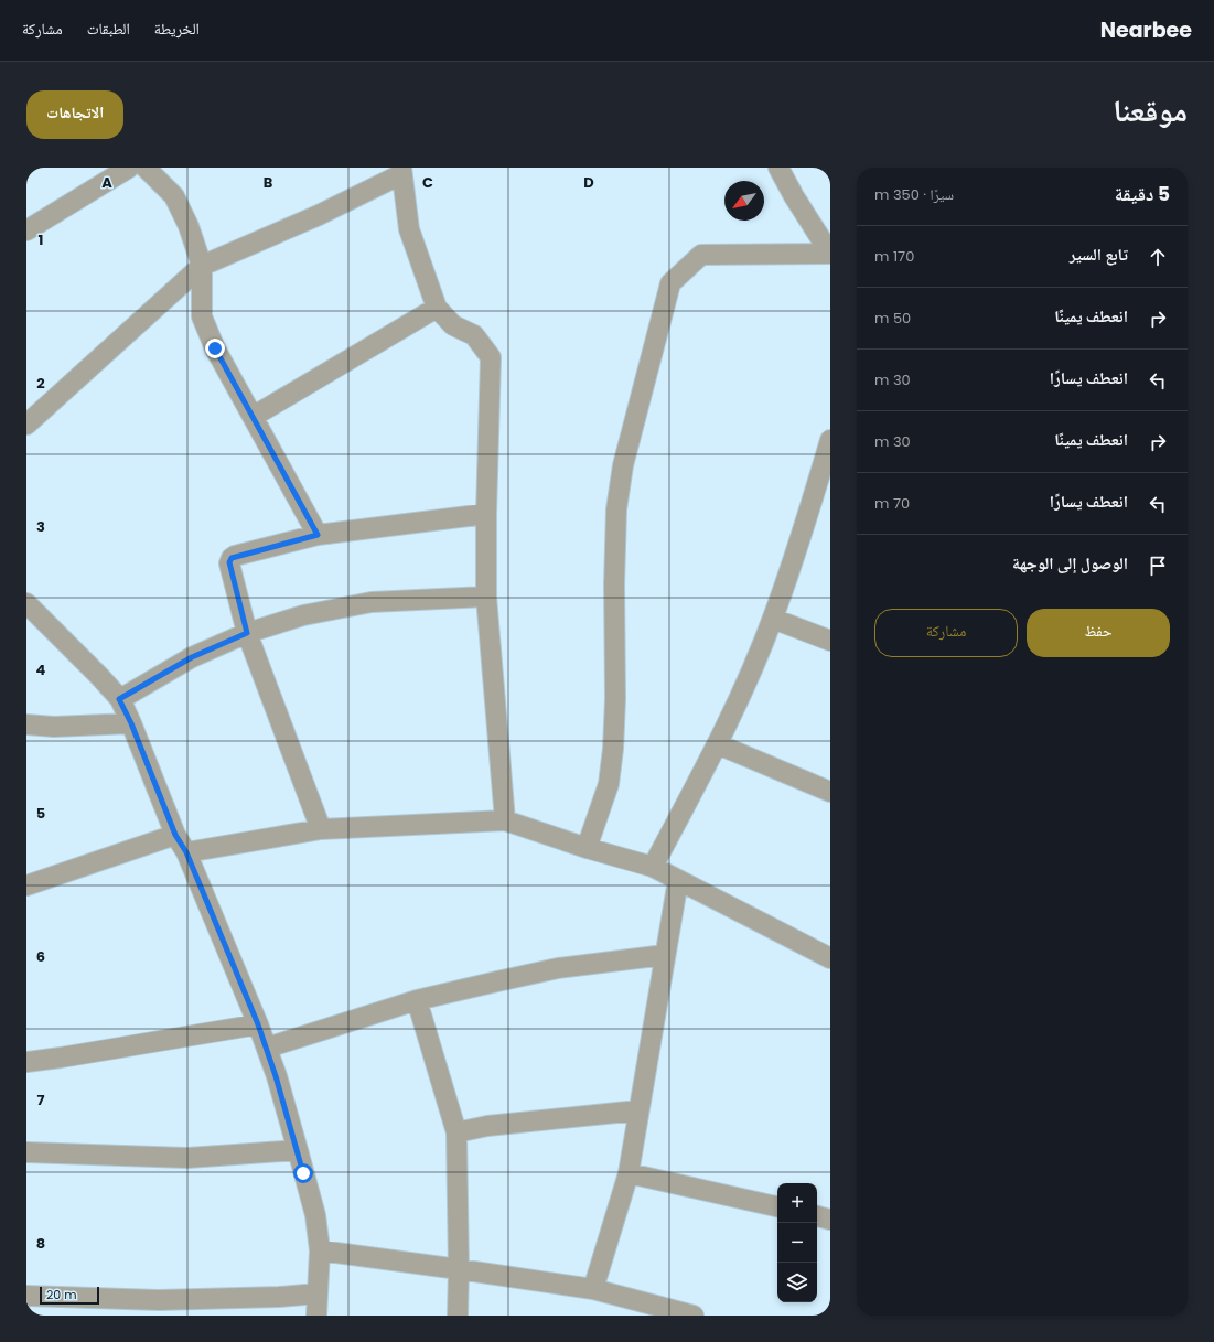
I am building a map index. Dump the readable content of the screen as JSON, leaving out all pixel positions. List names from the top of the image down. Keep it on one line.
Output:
{"scale_bar":"20 m","north":"bottom left","page":{"header":"Nearbee","nav":["الخريطة","الطبقات","مشاركة"],"title":"موقعنا","buttons":["الاتجاهات",["حفظ","مشاركة"]],"heading":["5 دقيقة","سيرًا · 350 m"],"list":[["تابع السير","170 m"],["انعطف يمينًا","50 m"],["انعطف يسارًا","30 m"],["انعطف يمينًا","30 m"],["انعطف يسارًا","70 m"],"الوصول إلى الوجهة"],"map_buttons":["+","−"],"scale":"20 m"},"grid":{"columns":["A","B","C","D"],"rows":["1","2","3","4","5","6","7","8"]}}
